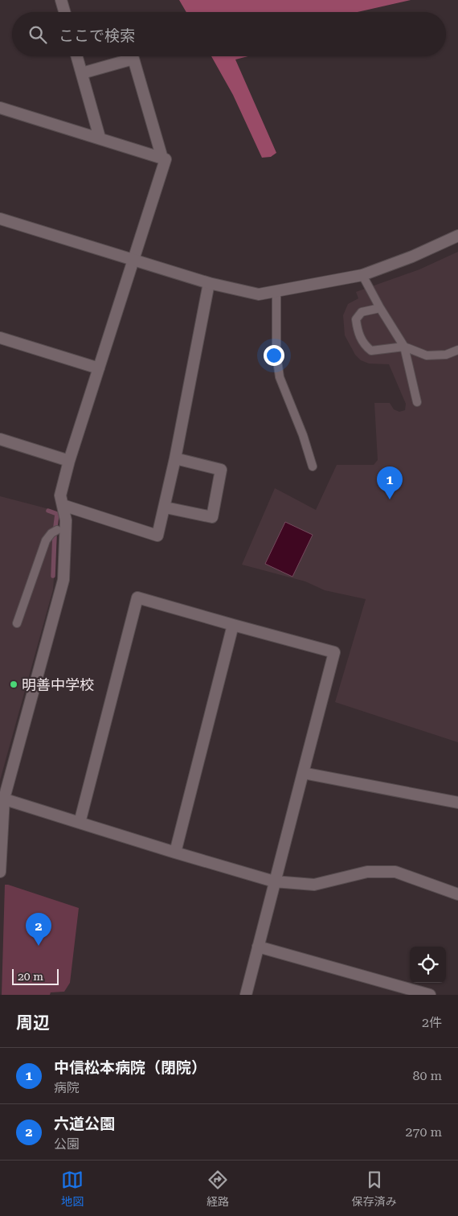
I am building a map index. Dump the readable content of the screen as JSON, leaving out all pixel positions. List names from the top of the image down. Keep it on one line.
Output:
{"places":["明善中学校"],"scale_bar":"20 m","page":{"search":"ここで検索","pins":["1","2"],"scale":"20 m","heading":["周辺","2件"],"list":[{"mark":"1","name":"中信松本病院（閉院）","note":"病院","value":"80 m"},{"mark":"2","name":"六道公園","note":"公園","value":"270 m"}],"nav":["地図","経路","保存済み"]}}
